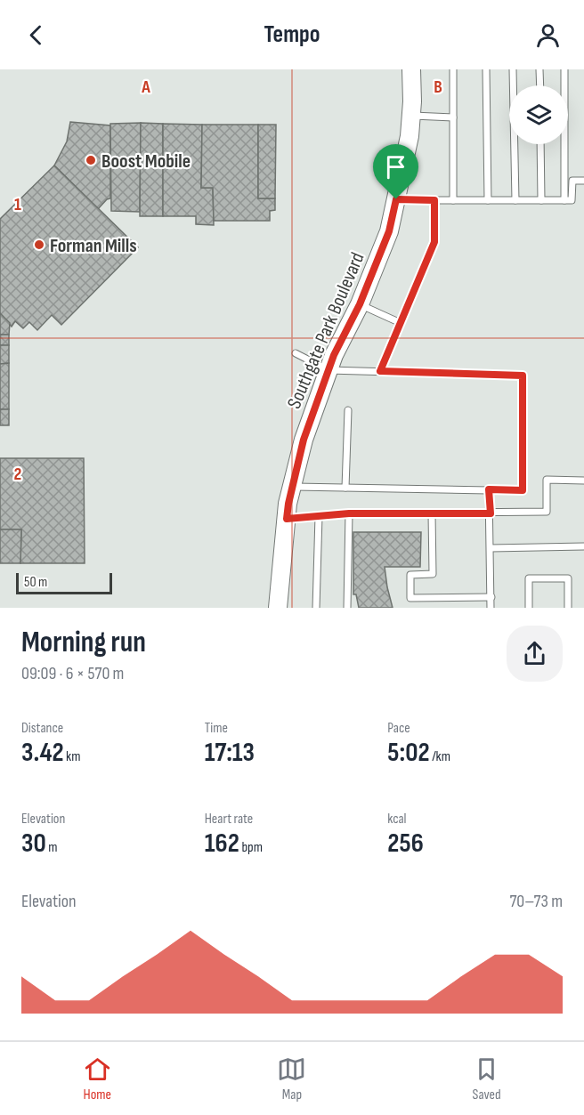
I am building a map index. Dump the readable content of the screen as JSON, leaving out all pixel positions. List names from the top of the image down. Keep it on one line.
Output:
{"streets":{"street":["Southgate Park Boulevard"]},"places":["Boost Mobile","Forman Mills"],"scale_bar":"50 m","page":{"header":"Tempo","scale":"50 m","heading":["Morning run","09:09 · 6 × 570 m"],"stats":[["Distance","3.42 km"],["Time","17:13"],["Pace","5:02 /km"],["Elevation","30 m"],["Heart rate","162 bpm"],["kcal","256"]],"chart":["Elevation","70–73 m"],"tabs":["Home","Map","Saved"]},"grid":{"columns":["A","B"],"rows":["1","2"]}}
